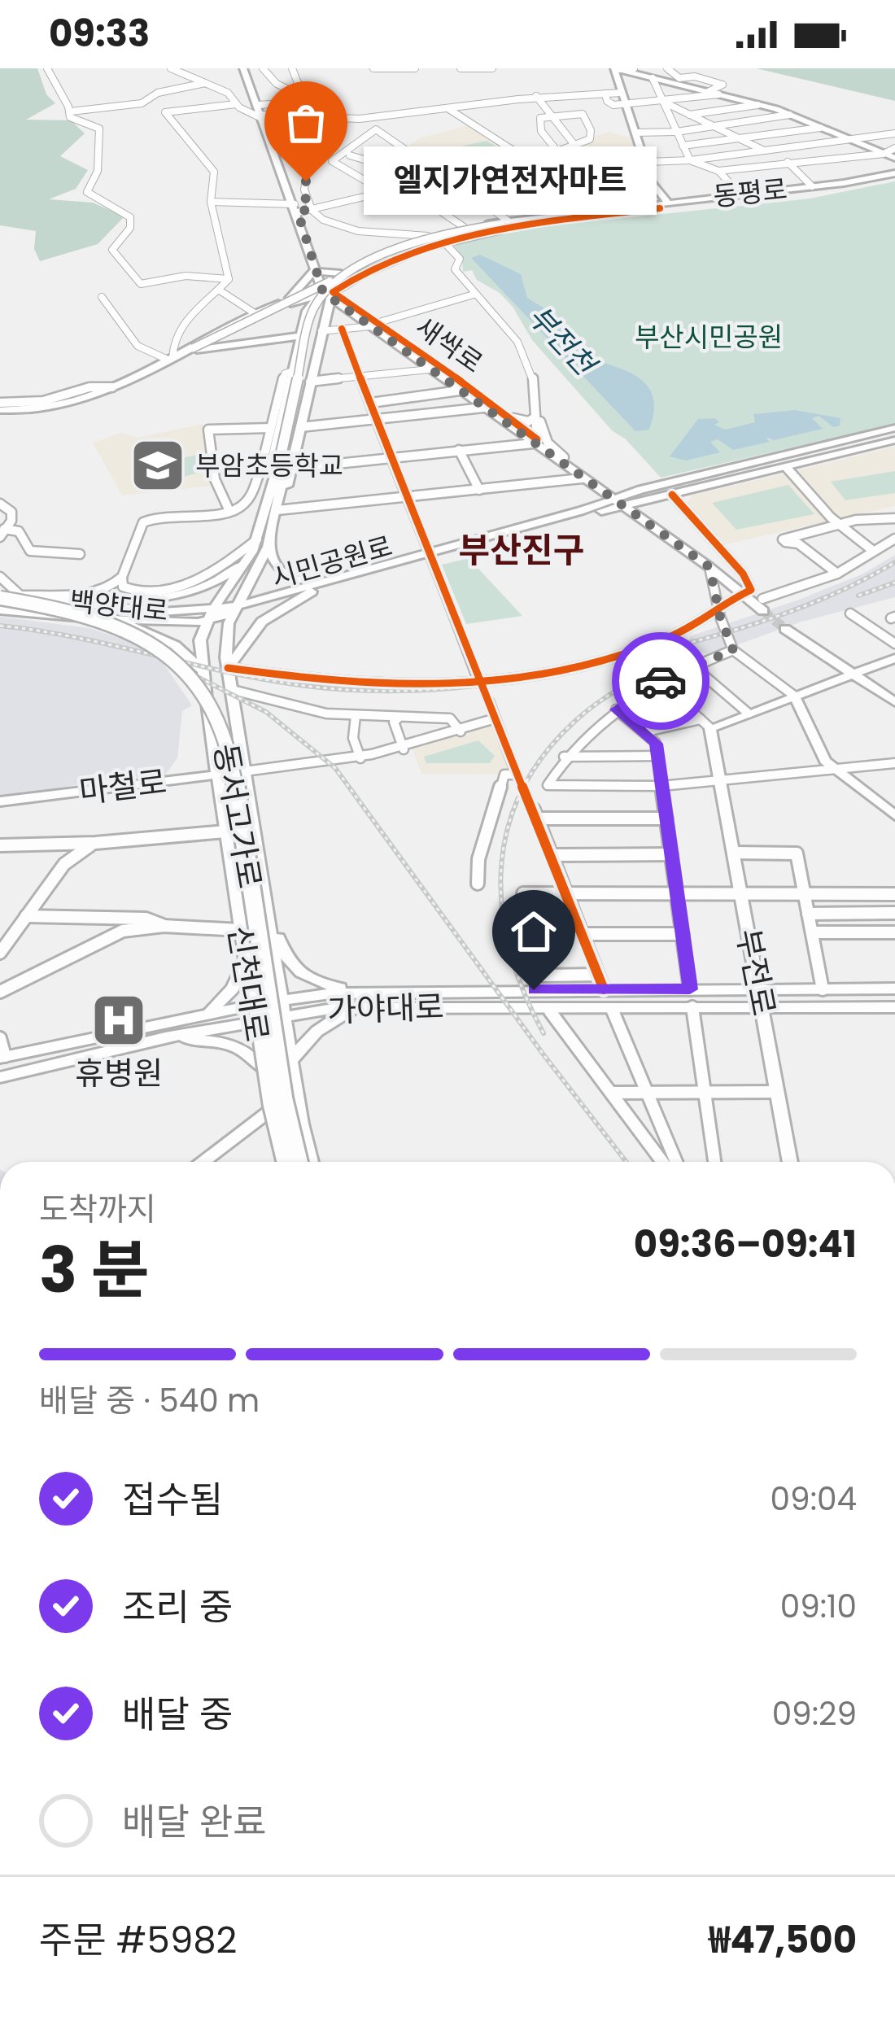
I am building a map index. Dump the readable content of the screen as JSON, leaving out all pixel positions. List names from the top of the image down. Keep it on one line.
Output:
{"streets":{"highway":["동서고가로"],"main road":["동평로","새싹로","시민공원로","백양대로","마철로","부전로","신천대로","가야대로"]},"crossings":[["새싹로","시민공원로"],["시민공원로","백양대로"],["시민공원로","신천대로"],["백양대로","신천대로"],["마철로","신천대로"],["부전로","가야대로"],["신천대로","가야대로"]],"districts":["부산진구"],"water":["부전천"],"parks":["부산시민공원"],"places":{"other":["엘지가연전자마트"],"school or university":["부암초등학교"],"hospital":["휴병원"]},"page":{"status":"09:33","bubble":"엘지가연전자마트","heading":["3 분","도착까지","09:36–09:41"],"panel":["주문 #5982","₩47,500"],"bar":"배달 중 · 540 m","list":[["접수됨","09:04"],["조리 중","09:10"],["배달 중","09:29"],"배달 완료"]}}
